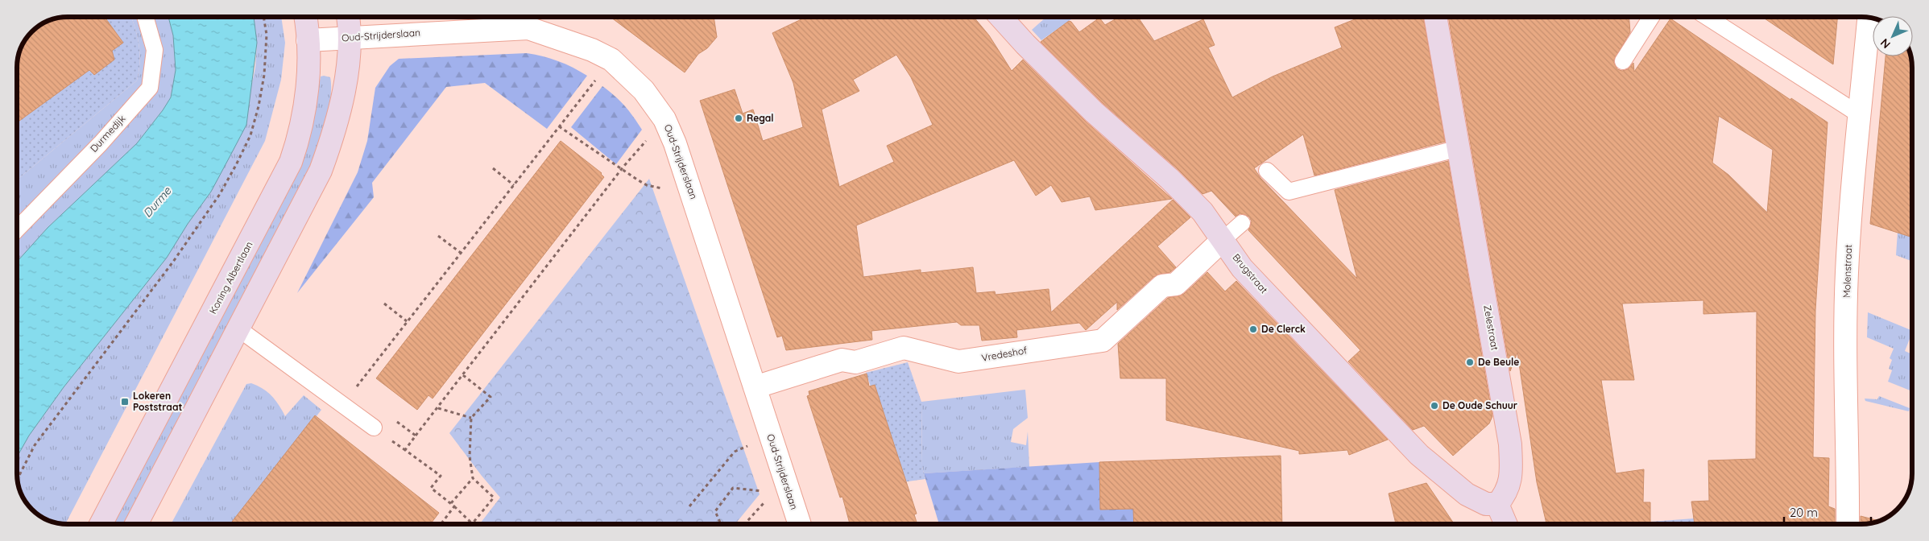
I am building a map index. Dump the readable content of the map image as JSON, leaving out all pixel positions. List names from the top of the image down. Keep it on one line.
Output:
{"streets":{"street":["Oud-Strijderslaan","Molenstraat","Brugstraat","Koning Albertlaan","Zelestraat","Vredeshof"],"lane":["Durmedijk"]},"crossings":[["Oud-Strijderslaan","Koning Albertlaan"],["Oud-Strijderslaan","Vredeshof"],["Brugstraat","Zelestraat"],["Brugstraat","Vredeshof"]],"water":["Durme"],"places":{"other":["Regal","De Clerck","De Beule","De Oude Schuur"],"transit":["Lokeren Poststraat"]},"scale_bar":"20 m","north":"bottom left"}
